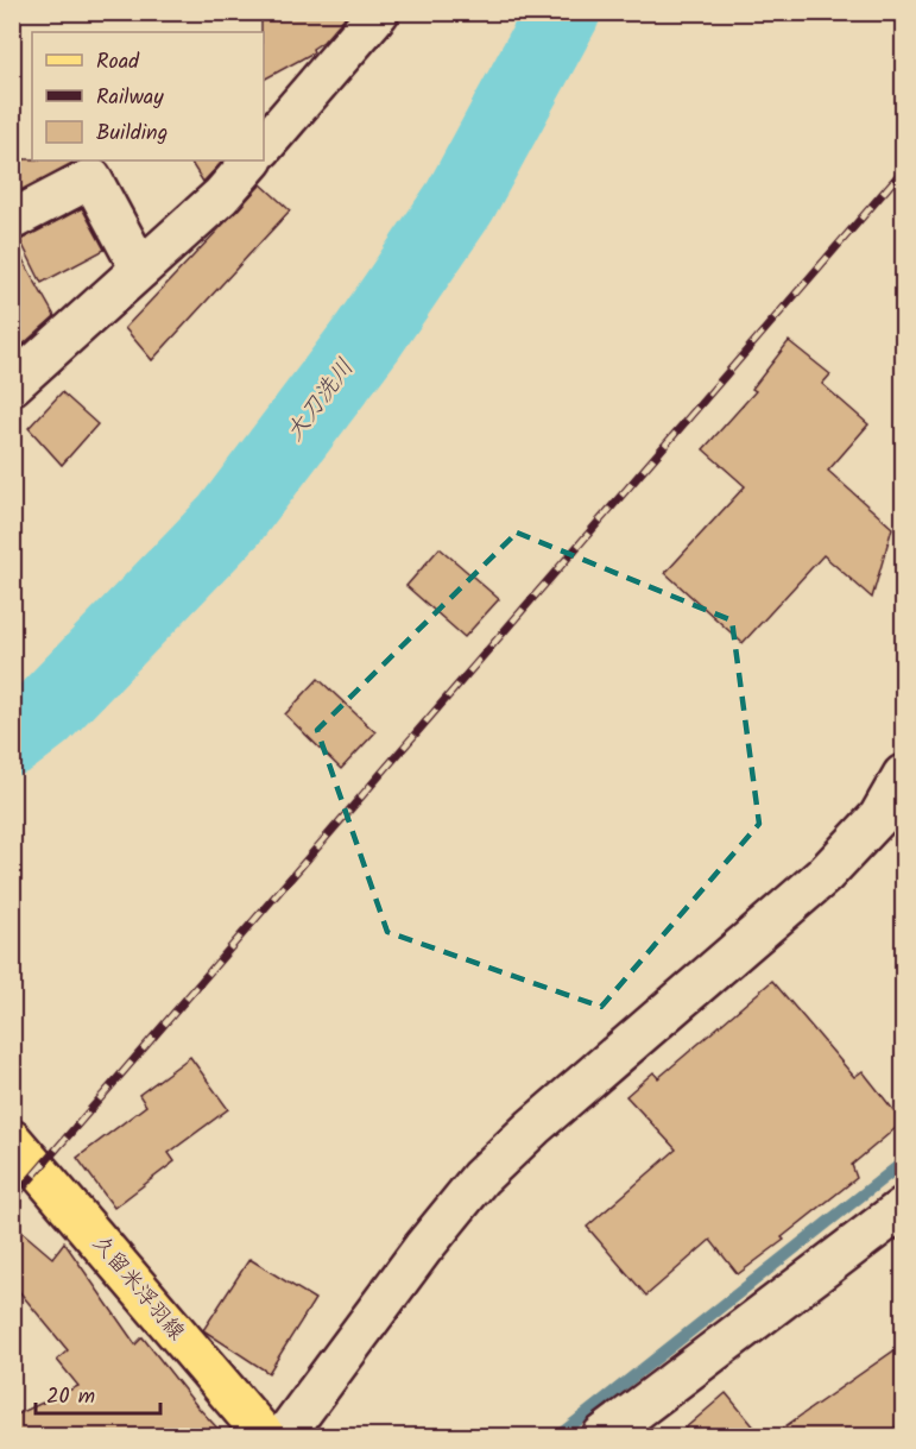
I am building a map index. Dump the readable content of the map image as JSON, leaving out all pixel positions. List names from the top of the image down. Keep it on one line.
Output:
{"streets":{"main road":["久留米浮羽線"]},"water":["大刀洗川"],"legend":["Road","Railway","Building"],"scale_bar":"20 m"}
